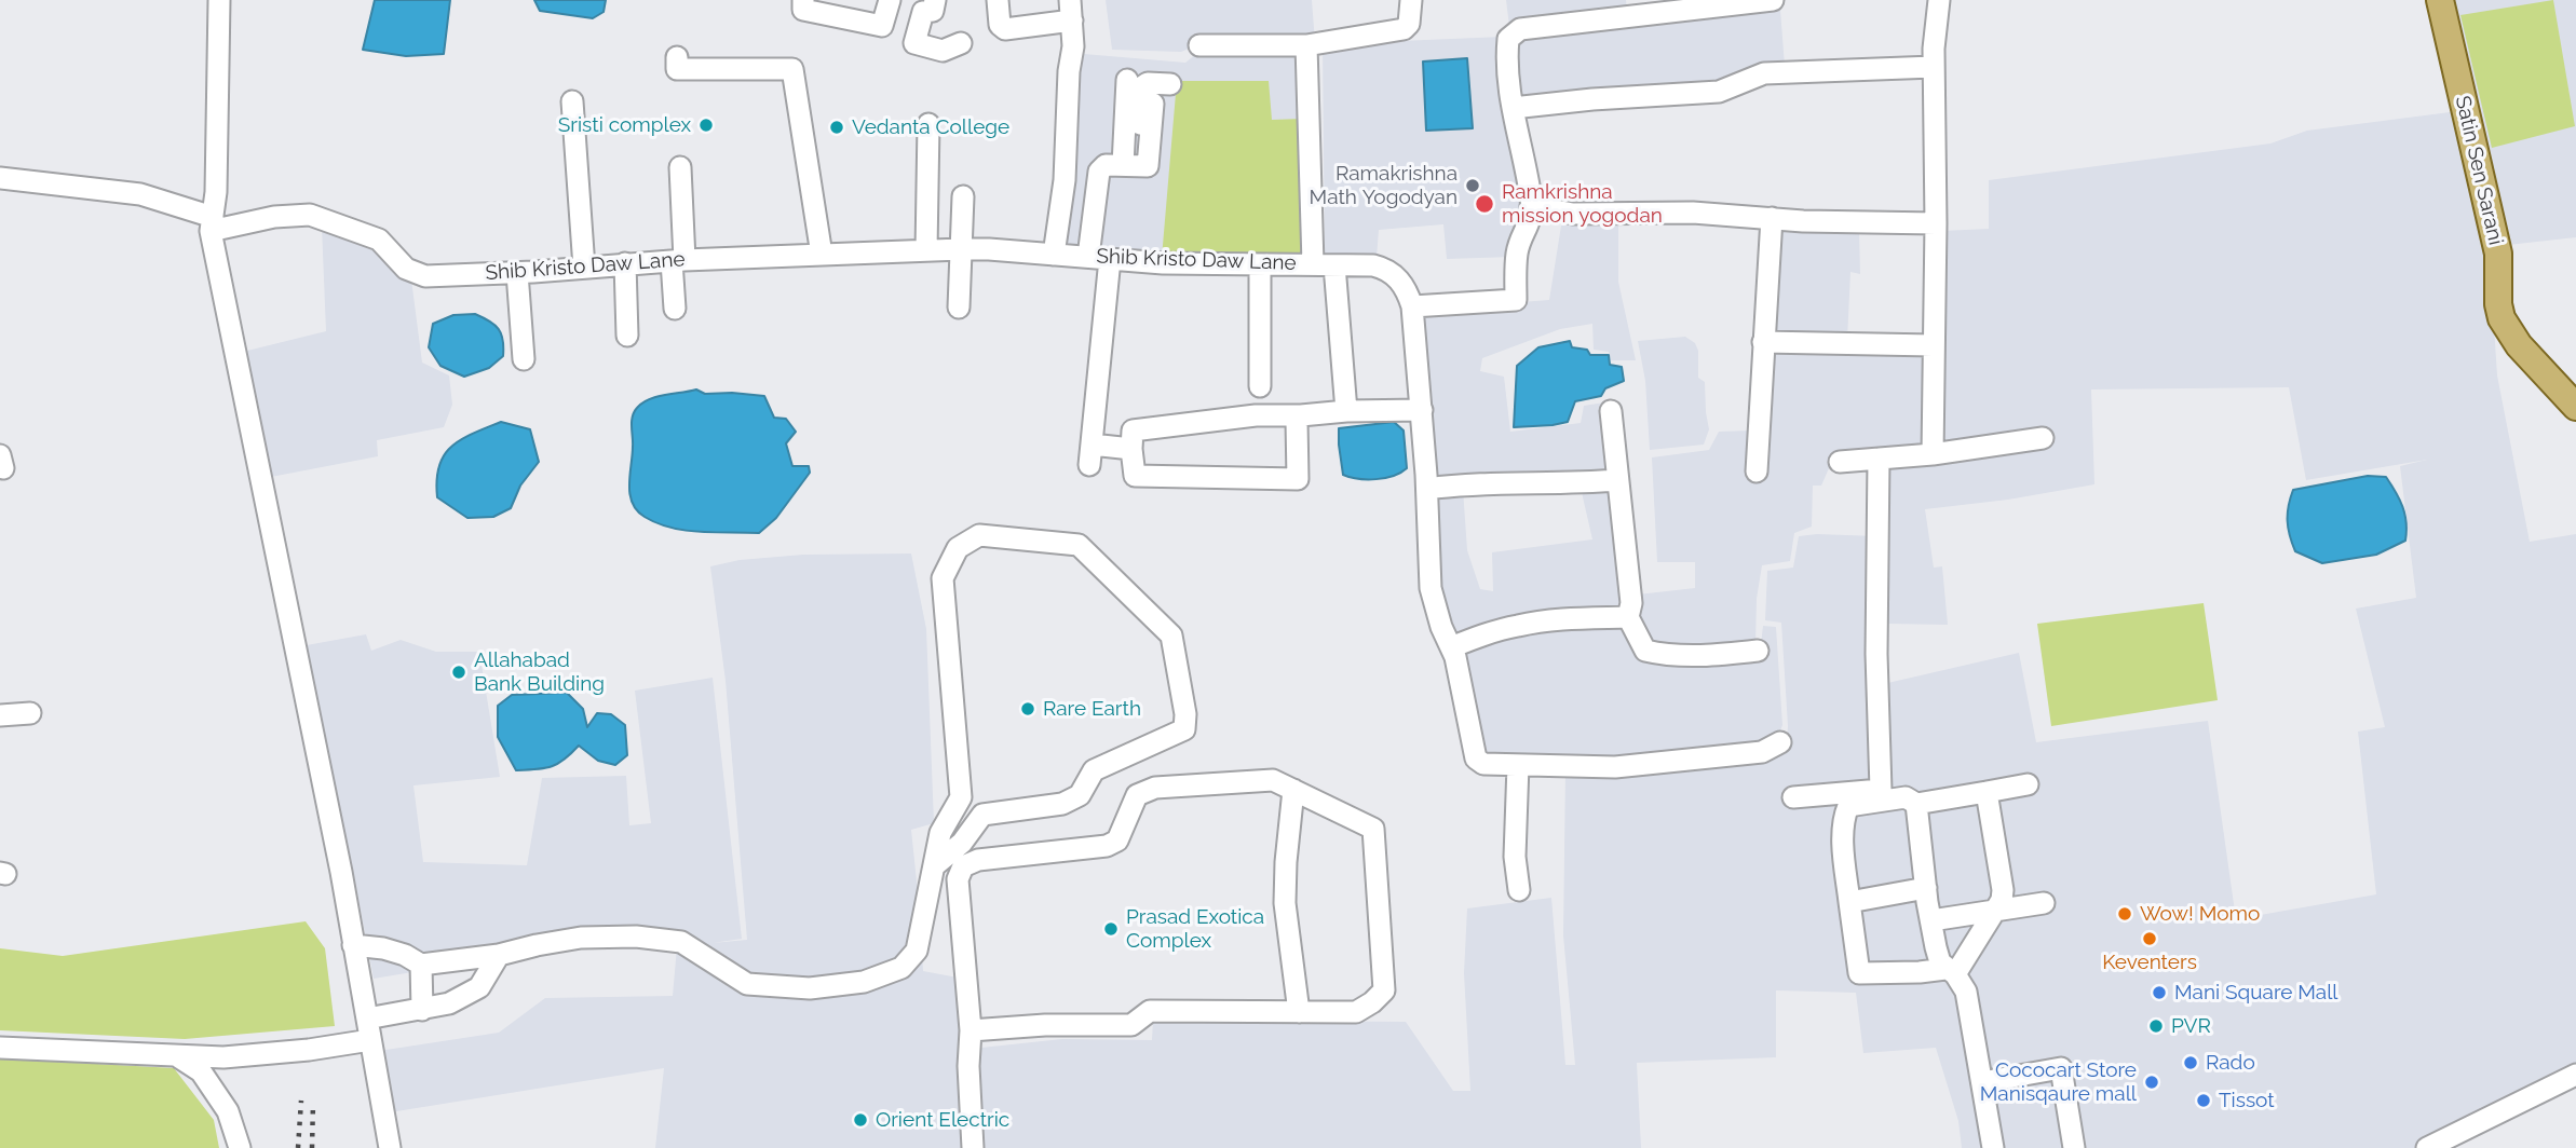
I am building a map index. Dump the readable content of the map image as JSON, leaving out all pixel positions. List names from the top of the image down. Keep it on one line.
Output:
{"streets":{"main road":["Satin Sen Sarani"],"street":["Shib Kristo Daw Lane"]},"places":["Sristi complex","Vedanta College","Ramakrishna Math Yogodyan","Ramkrishna mission yogodan","Allahabad Bank Building","Rare Earth","Wow! Momo","Prasad Exotica Complex","Keventers","Mani Square Mall","PVR","Rado","Cococart Store Manisqaure mall","Tissot","Orient Electric"]}
